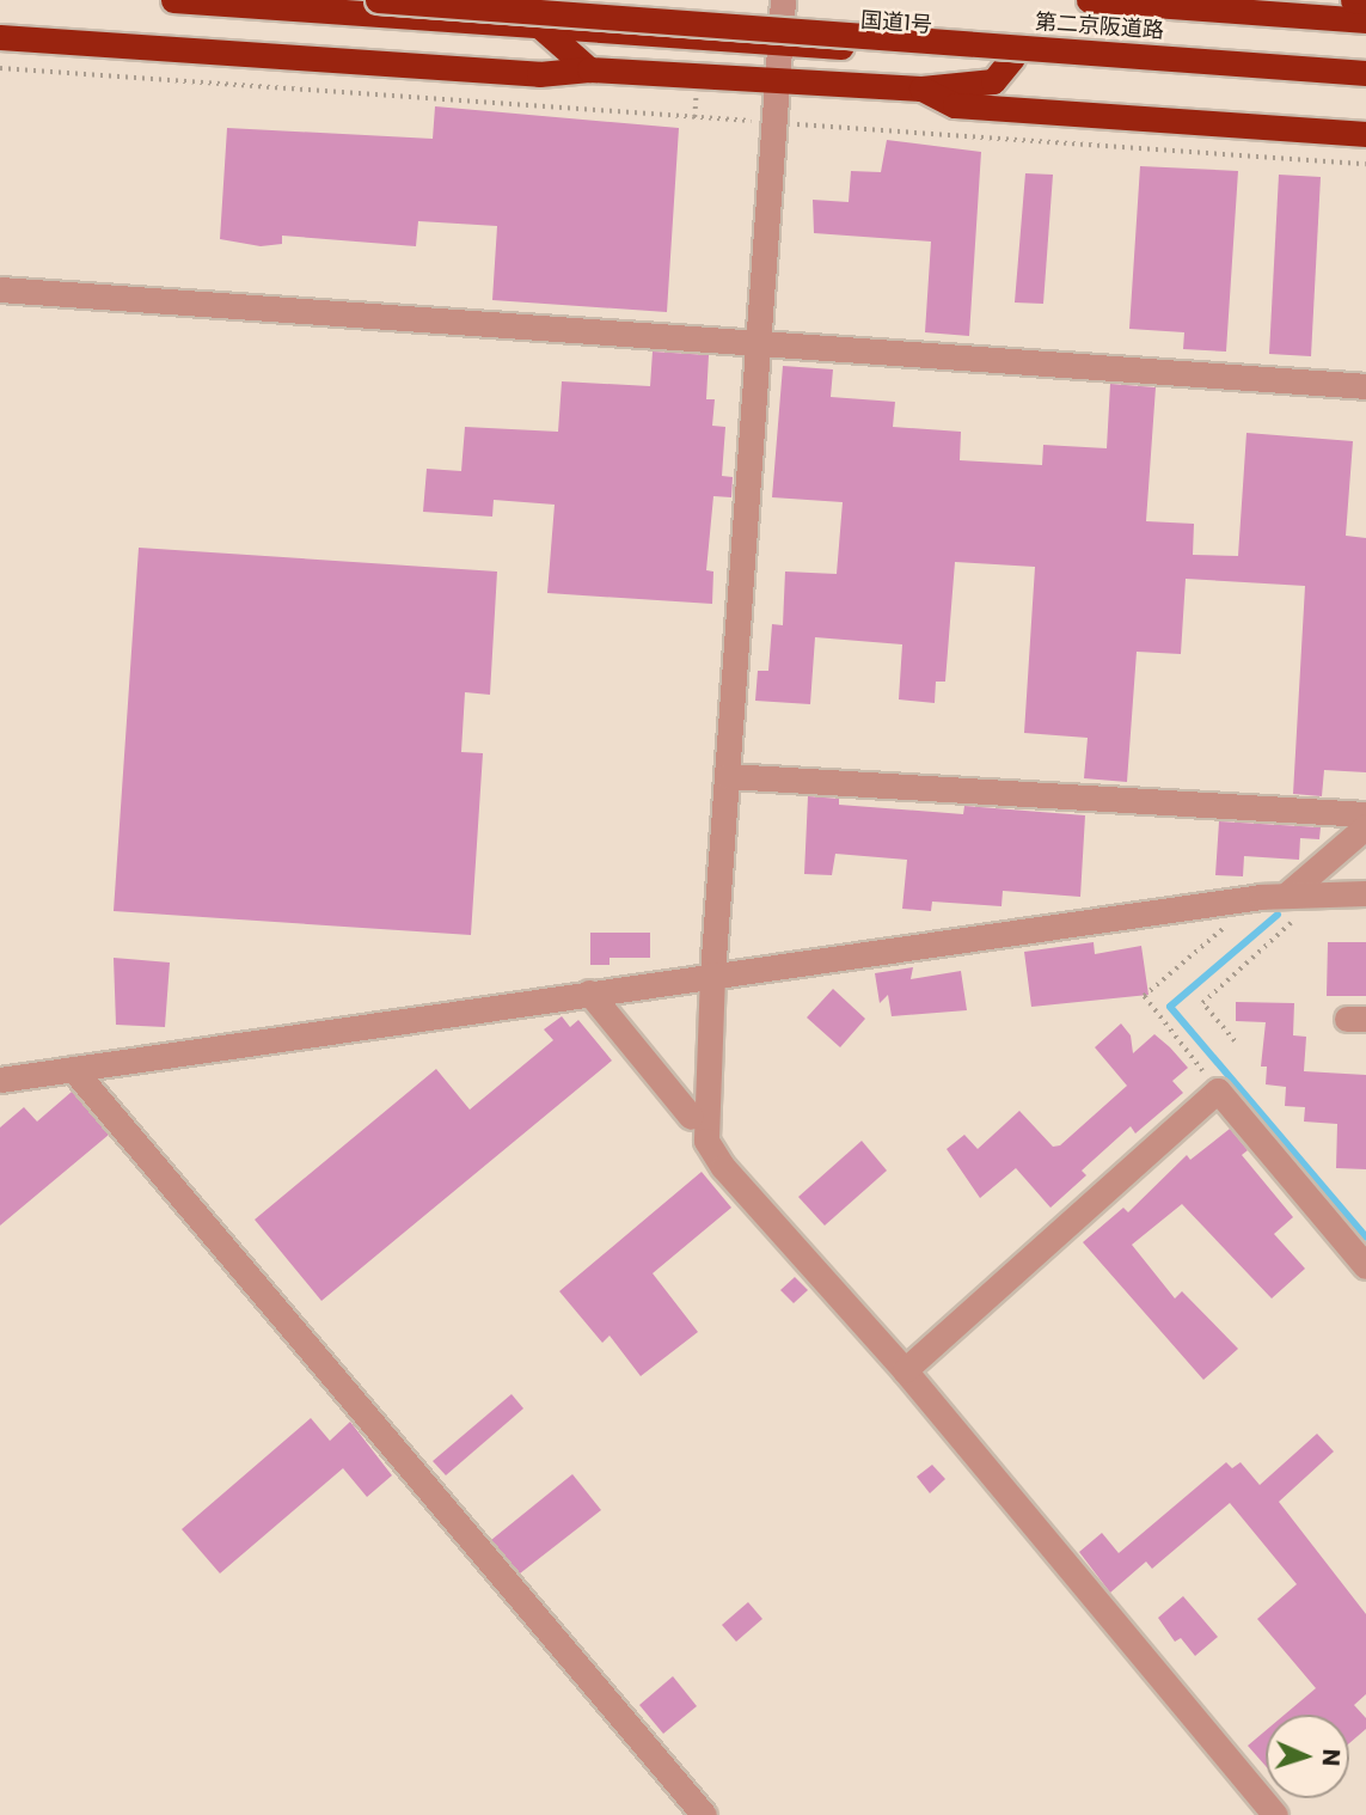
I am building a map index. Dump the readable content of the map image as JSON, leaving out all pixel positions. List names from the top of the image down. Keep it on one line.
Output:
{"streets":{"highway":["国道1号","第二京阪道路"]},"north":"right"}
